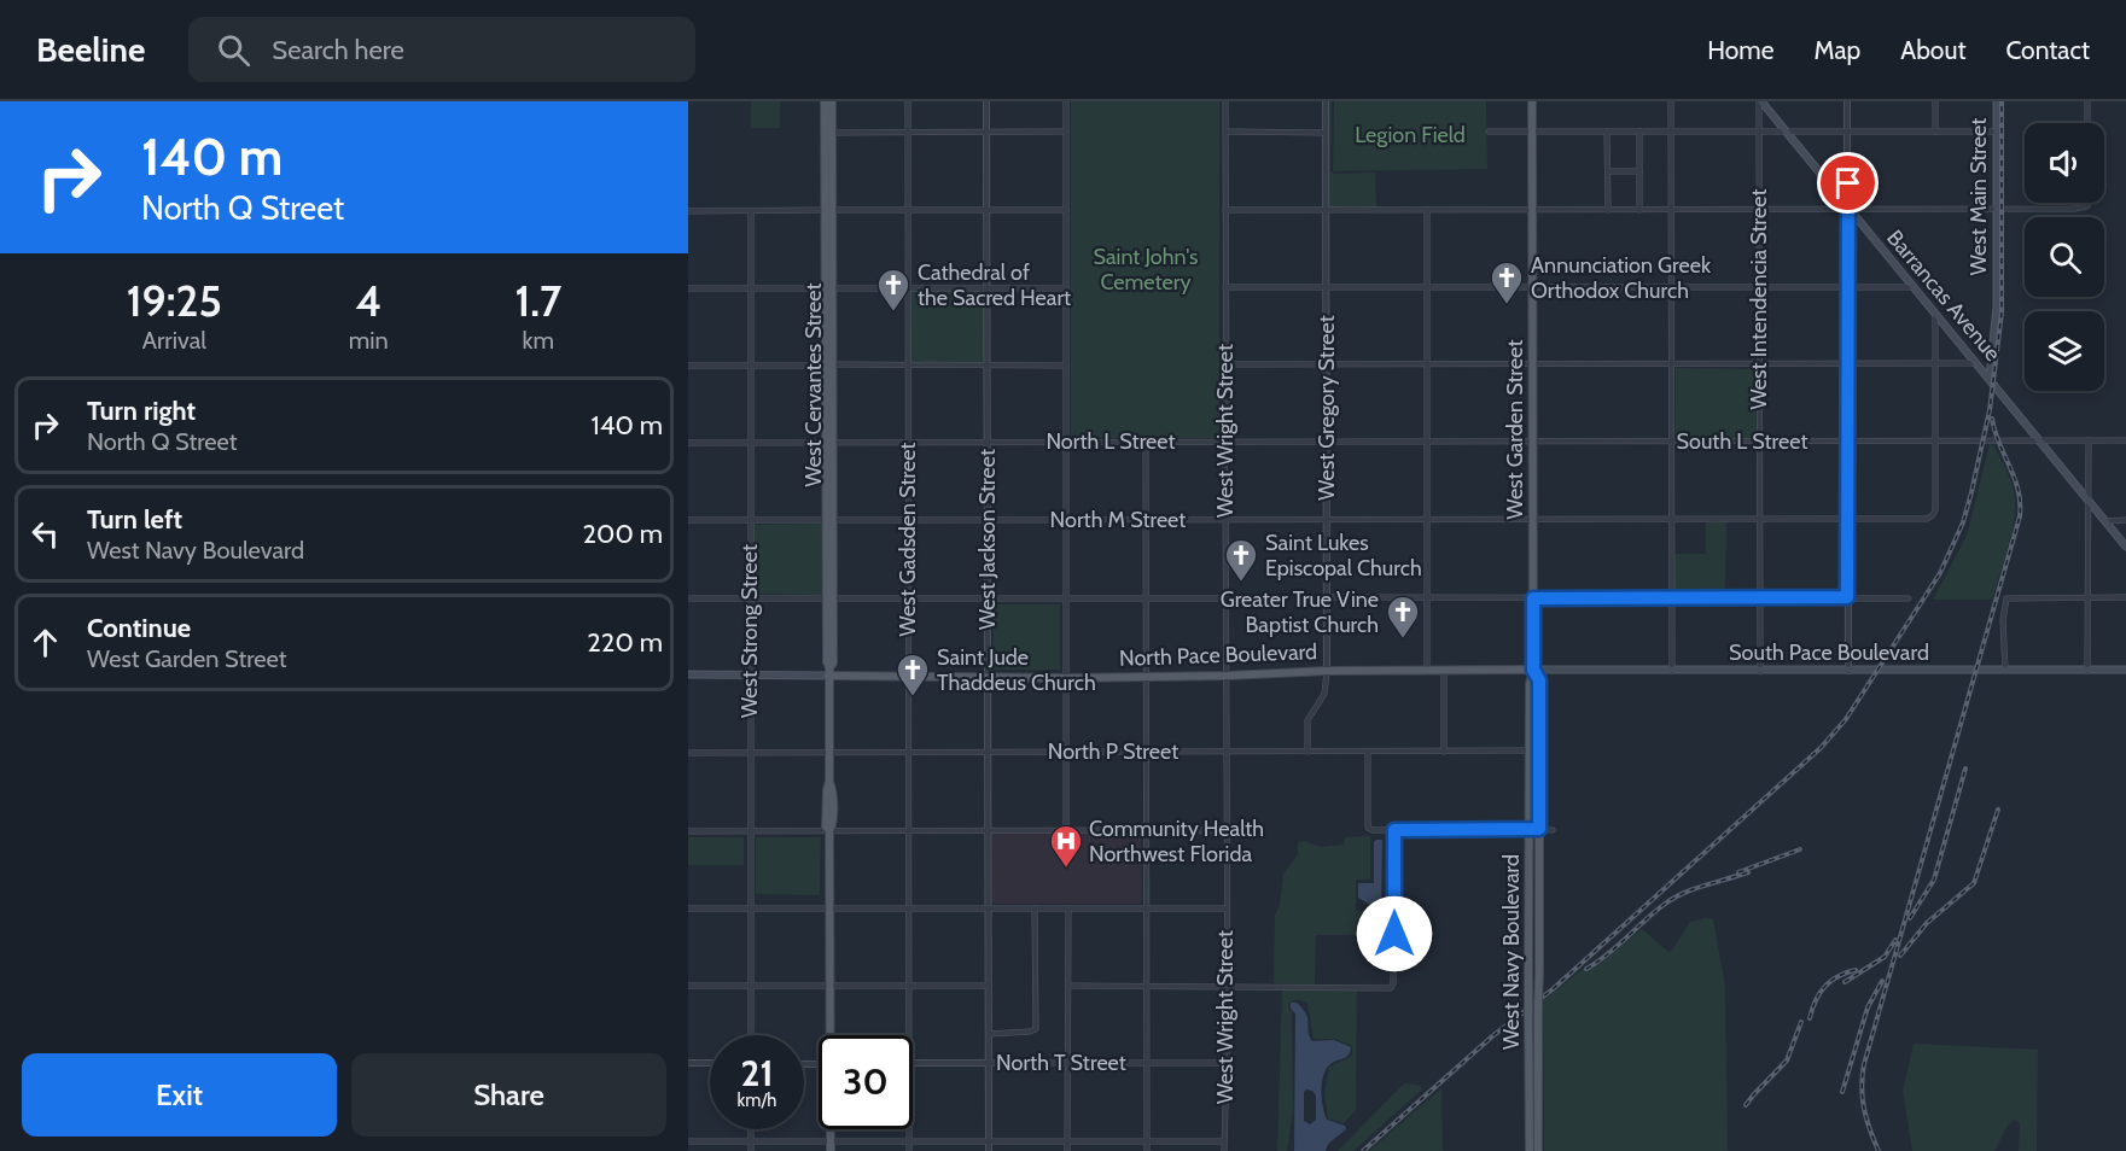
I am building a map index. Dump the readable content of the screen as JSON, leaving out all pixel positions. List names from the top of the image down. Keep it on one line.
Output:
{"streets":{"main road":["West Main Street","Barrancas Avenue","West Cervantes Street","West Garden Street","South Pace Boulevard","North Pace Boulevard","West Navy Boulevard"],"street":["West Intendencia Street","West Gregory Street","West Wright Street","North L Street","South L Street","North M Street","West Gadsden Street","West Jackson Street","West Strong Street","North P Street","North T Street"]},"crossings":[["West Main Street","Barrancas Avenue"],["Barrancas Avenue","West Intendencia Street"],["Barrancas Avenue","South L Street"],["West Intendencia Street","South L Street"],["West Intendencia Street","North M Street"],["West Intendencia Street","South Pace Boulevard"],["West Cervantes Street","North L Street"],["West Cervantes Street","North M Street"],["West Cervantes Street","North Pace Boulevard"],["West Cervantes Street","North P Street"],["West Gregory Street","North L Street"],["West Gregory Street","North M Street"],["West Gregory Street","North Pace Boulevard"],["West Gregory Street","North P Street"],["West Garden Street","North L Street"],["West Garden Street","South L Street"],["West Garden Street","North M Street"],["West Garden Street","South Pace Boulevard"],["West Garden Street","North Pace Boulevard"],["West Garden Street","West Navy Boulevard"],["West Wright Street","North L Street"],["West Wright Street","North M Street"],["West Wright Street","North Pace Boulevard"],["West Wright Street","North P Street"],["West Wright Street","North T Street"],["North L Street","South L Street"],["North L Street","West Gadsden Street"],["North L Street","West Jackson Street"],["North L Street","West Strong Street"],["South L Street","North M Street"],["North M Street","West Gadsden Street"],["North M Street","West Jackson Street"],["North M Street","West Strong Street"],["West Gadsden Street","North Pace Boulevard"],["West Gadsden Street","North P Street"],["West Jackson Street","North Pace Boulevard"],["West Jackson Street","North P Street"],["West Jackson Street","North T Street"],["West Strong Street","North Pace Boulevard"],["West Strong Street","North P Street"],["South Pace Boulevard","North Pace Boulevard"],["South Pace Boulevard","West Navy Boulevard"],["North Pace Boulevard","West Navy Boulevard"],["North P Street","West Navy Boulevard"]],"parks":["Legion Field","Saint John's Cemetery"],"places":{"church":["Annunciation Greek Orthodox Church","Cathedral of the Sacred Heart","Saint Lukes Episcopal Church","Greater True Vine Baptist Church","Saint Jude Thaddeus Church"],"hospital":["Community Health Northwest Florida"]},"page":{"header":"Beeline","search":"Search here","nav":["Home","Map","About","Contact"],"turn":["140 m","North Q Street"],"eta":["19:25","Arrival","4","min","1.7","km"],"list":[{"name":"Turn right","note":"North Q Street","value":"140 m"},{"name":"Turn left","note":"West Navy Boulevard","value":"200 m"},{"name":"Continue","note":"West Garden Street","value":"220 m"}],"speed":"21 km/h","limit":"30","buttons":["Exit","Share"]}}
